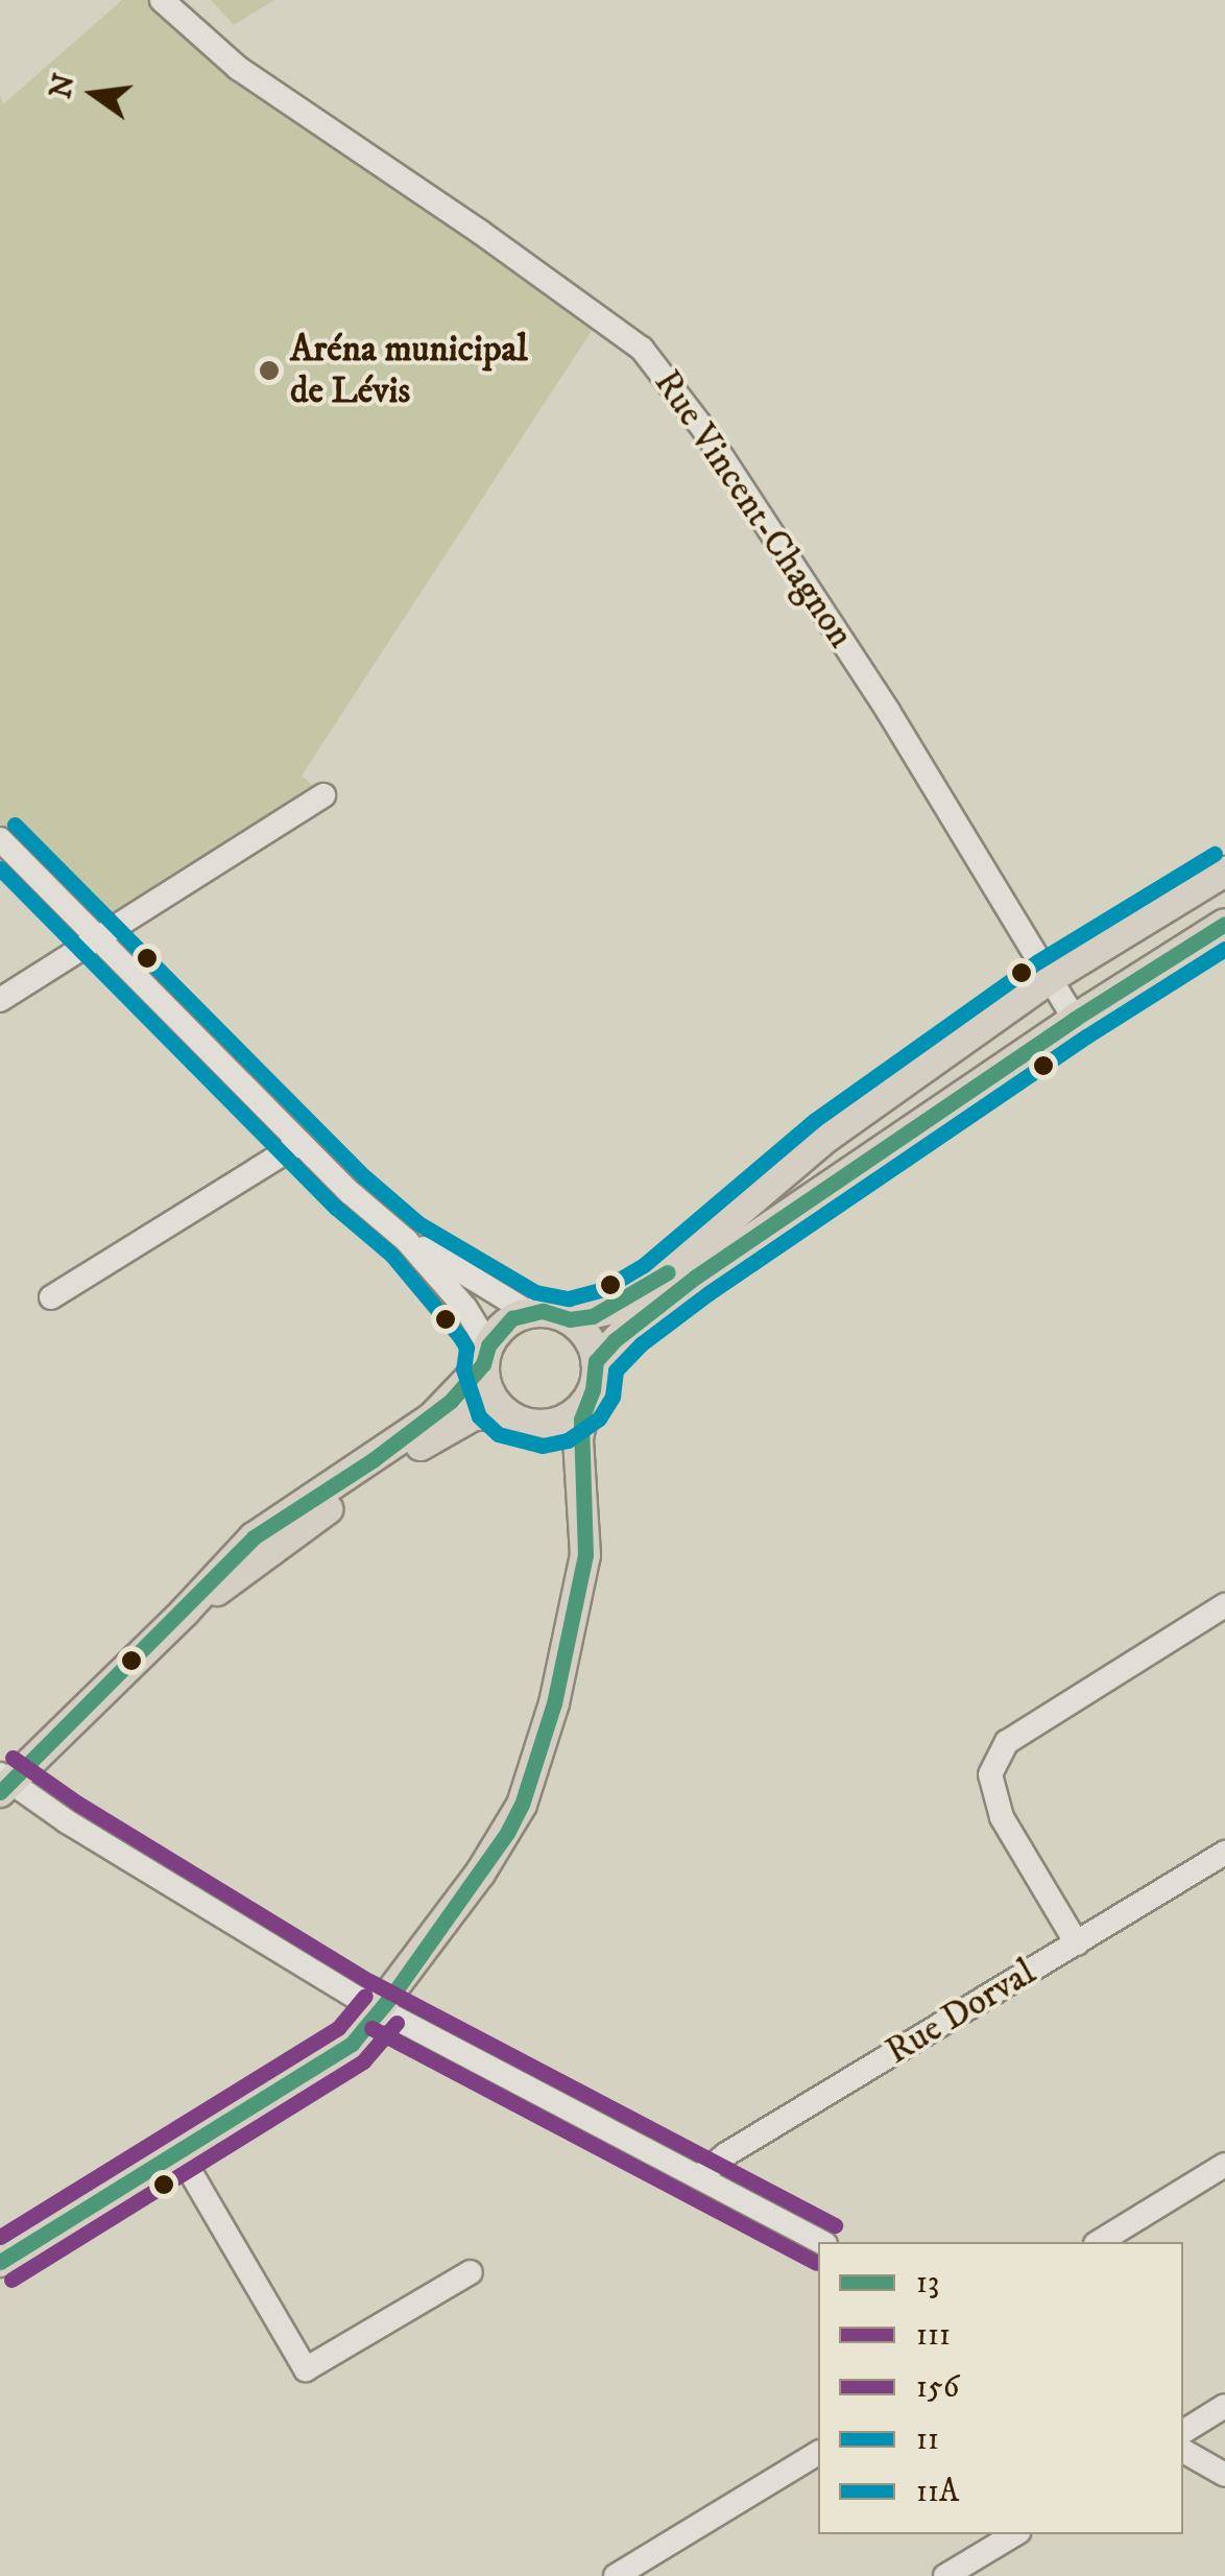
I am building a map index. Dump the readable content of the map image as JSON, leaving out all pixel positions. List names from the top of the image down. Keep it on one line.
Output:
{"streets":{"street":["Rue Vincent-Chagnon","Rue Dorval"]},"places":["Aréna municipal de Lévis"],"lines":["transit line 11A","transit line 11","transit line 13","transit line 156","transit line 111"],"legend":["13","111","156","11","11A"],"north":"left"}
